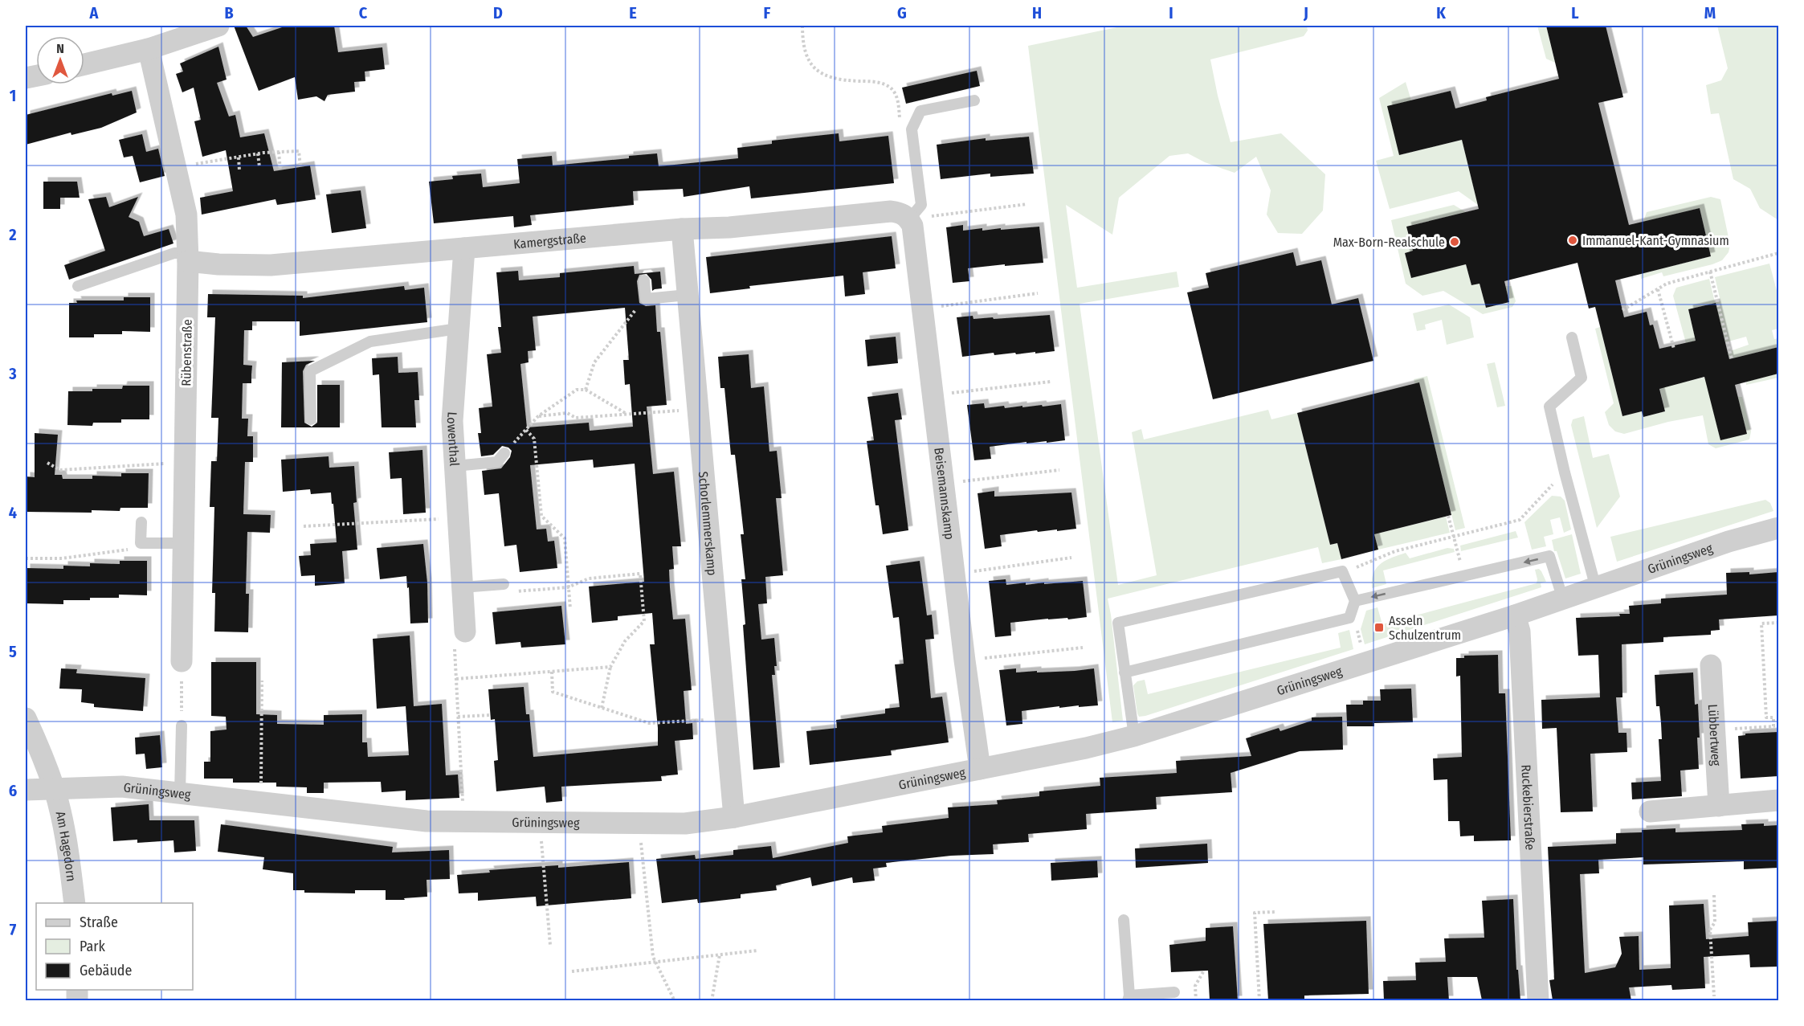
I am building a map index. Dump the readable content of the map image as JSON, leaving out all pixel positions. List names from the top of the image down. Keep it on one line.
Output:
{"streets":{"street":["Kamergstraße","Rübenstraße","Lowenthal","Beisemannskamp","Schorlemmerskamp","Grüningsweg","Lübbertweg","Ruckebierstraße","Am Hagedorn"]},"crossings":[["Kamergstraße","Rübenstraße"],["Kamergstraße","Lowenthal"],["Kamergstraße","Beisemannskamp"],["Kamergstraße","Schorlemmerskamp"],["Beisemannskamp","Grüningsweg"],["Schorlemmerskamp","Grüningsweg"],["Grüningsweg","Ruckebierstraße"],["Grüningsweg","Am Hagedorn"]],"places":{"other":["Immanuel-Kant-Gymnasium","Max-Born-Realschule"],"transit":["Asseln Schulzentrum"]},"legend":["Straße","Park","Gebäude"],"north":"top","grid":{"columns":["A","B","C","D","E","F","G","H","I","J","K","L","M"],"rows":["1","2","3","4","5","6","7"]}}
